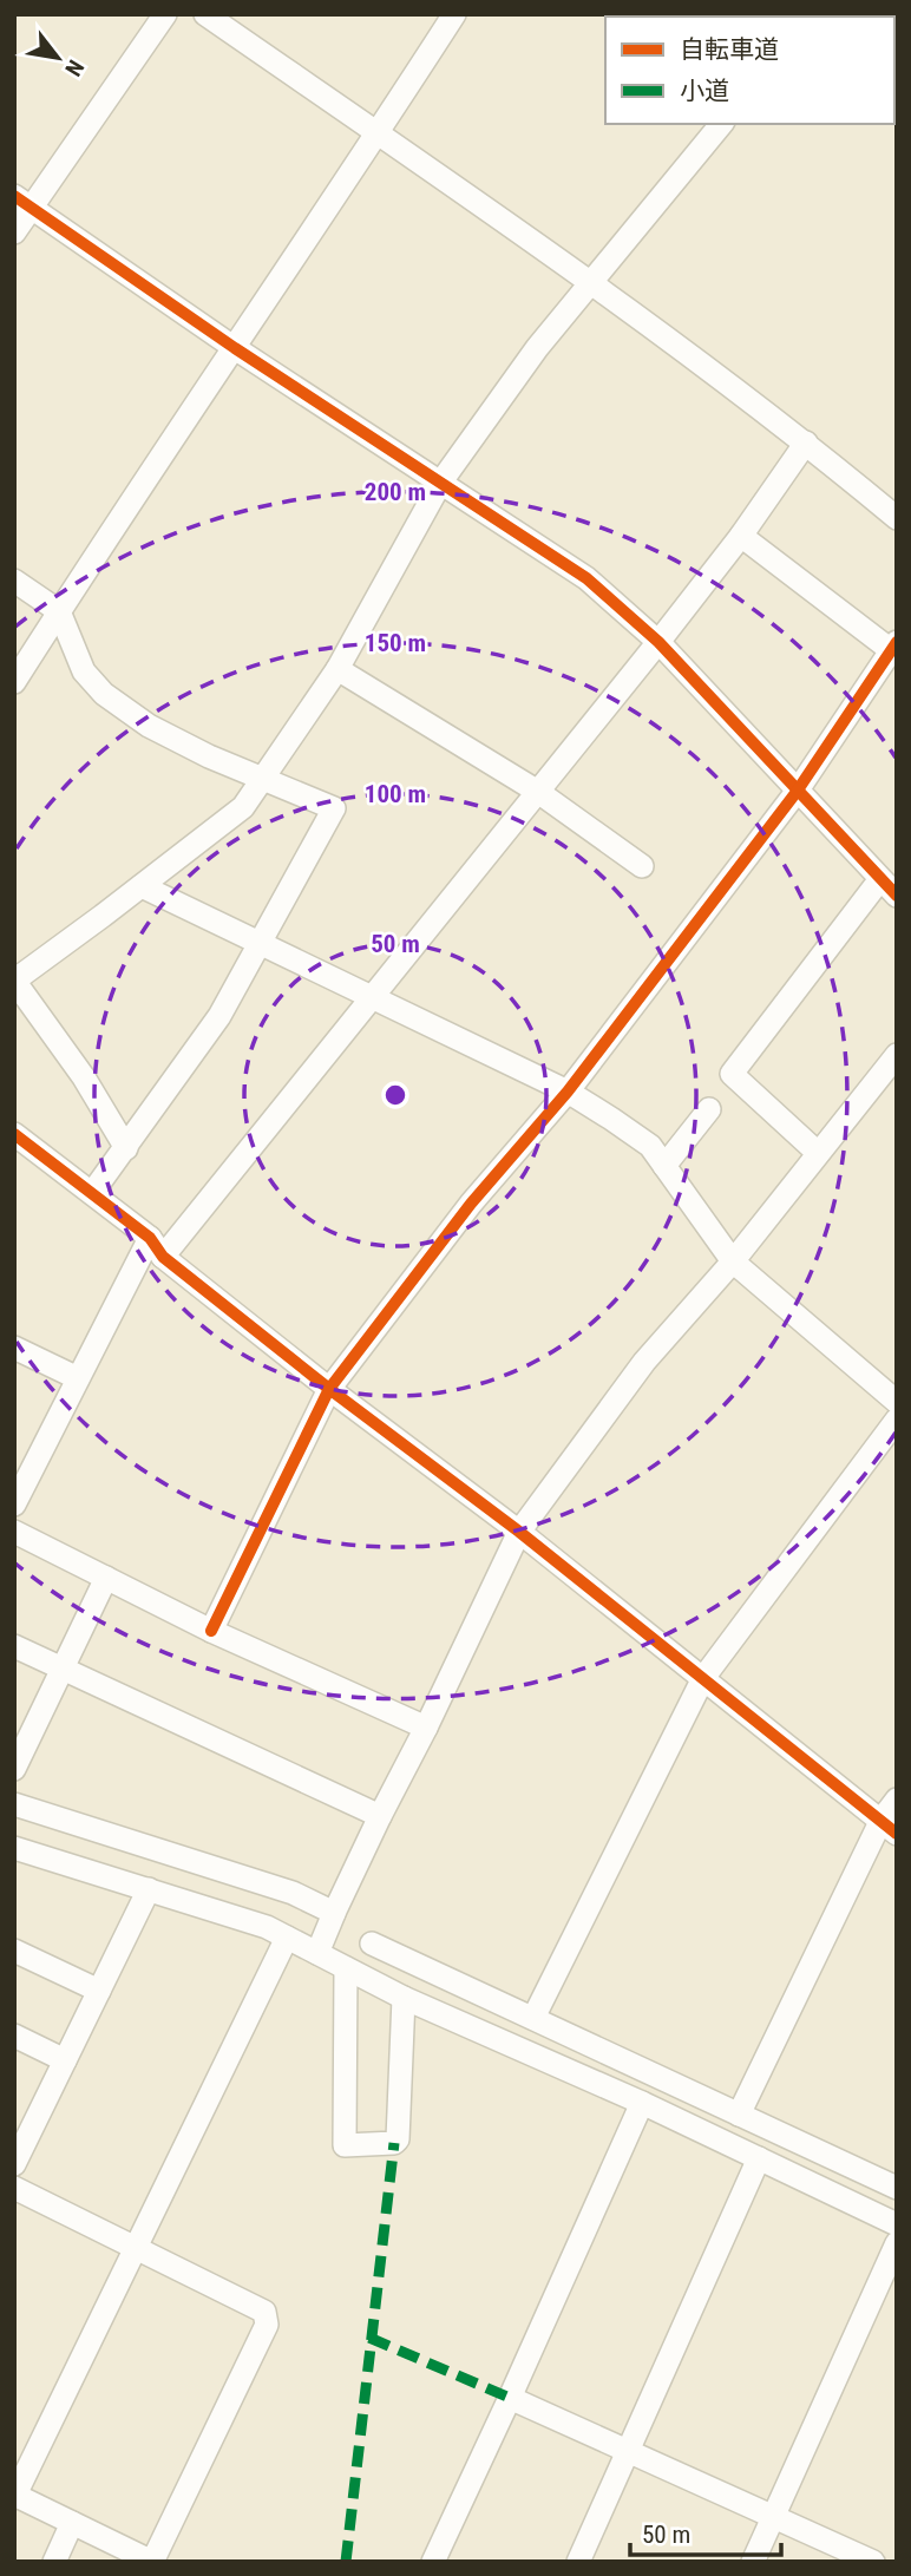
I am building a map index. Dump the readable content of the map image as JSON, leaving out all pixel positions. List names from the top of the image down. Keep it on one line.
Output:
{"legend":["自転車道","小道"],"scale_bar":"50 m","north":"bottom right","rings":["200 m","150 m","100 m","50 m"]}
